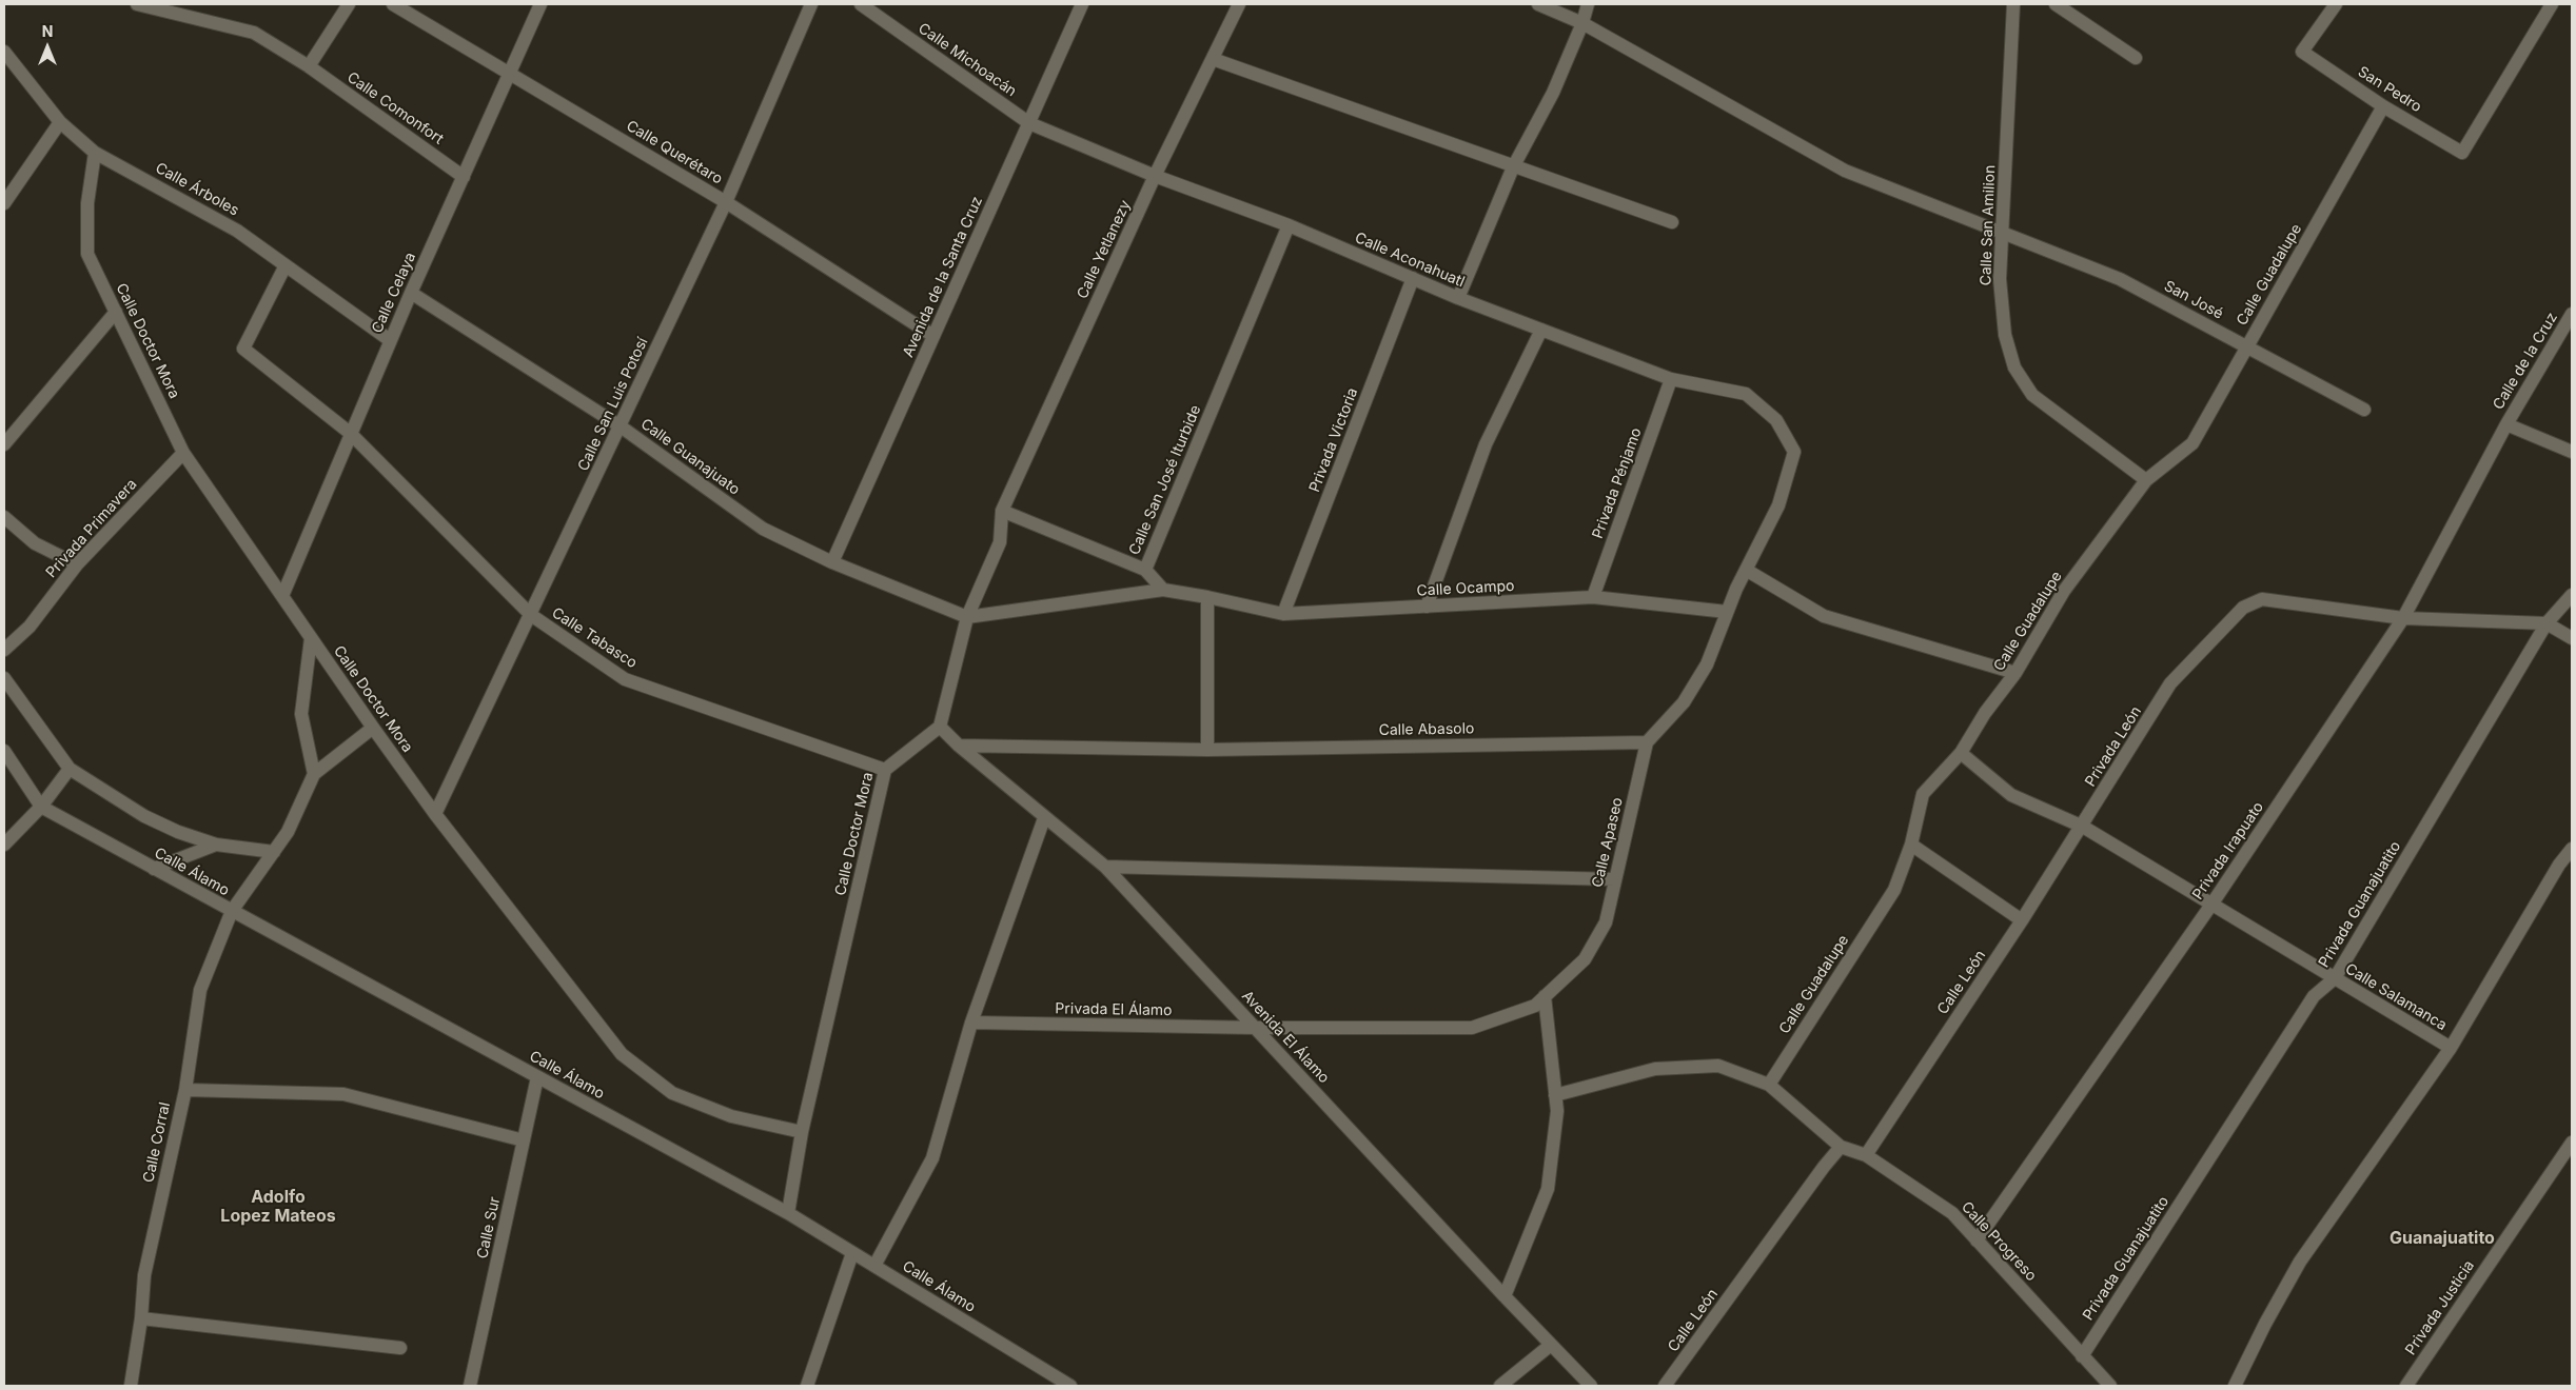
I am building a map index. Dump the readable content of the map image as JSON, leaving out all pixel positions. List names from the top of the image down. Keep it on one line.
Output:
{"streets":{"street":["Calle Michoacán","San Pedro","Calle Comonfort","Calle Querétaro","Calle Árboles","Calle San Amilion","Calle Yetlanezy","Calle Aconahuatl","Calle Guadalupe","Avenida de la Santa Cruz","Calle Celaya","San José","Calle Doctor Mora","Calle de la Cruz","Calle San Luis Potosí","Privada Victoria","Calle Guanajuato","Calle San José Iturbide","Privada Pénjamo","Privada Primavera","Calle Ocampo","Calle Tabasco","Calle Abasolo","Privada León","Calle Apaseo","Privada Irapuato","Calle Álamo","Privada Guanajuatito","Calle León","Calle Salamanca","Privada El Álamo","Avenida El Álamo","Calle Corral","Calle Sur","Calle Progreso","Privada Justicia"]},"crossings":[["Calle Michoacán","Calle Aconahuatl"],["Calle Michoacán","Avenida de la Santa Cruz"],["San Pedro","Calle Guadalupe"],["Calle Comonfort","Calle Celaya"],["Calle Querétaro","Avenida de la Santa Cruz"],["Calle Querétaro","Calle Celaya"],["Calle Querétaro","Calle San Luis Potosí"],["Calle Árboles","Calle Celaya"],["Calle Árboles","Calle Doctor Mora"],["Calle Árboles","Calle Tabasco"],["Calle San Amilion","Calle Guadalupe"],["Calle San Amilion","San José"],["Calle Yetlanezy","Calle Aconahuatl"],["Calle Aconahuatl","Avenida de la Santa Cruz"],["Calle Aconahuatl","Privada Victoria"],["Calle Aconahuatl","Calle San José Iturbide"],["Calle Aconahuatl","Privada Pénjamo"],["Calle Guadalupe","San José"],["Calle Guadalupe","Calle Salamanca"],["Avenida de la Santa Cruz","Calle Guanajuato"],["Calle Celaya","Calle Doctor Mora"],["Calle Celaya","Calle Guanajuato"],["Calle Celaya","Calle Tabasco"],["Calle Doctor Mora","Calle San Luis Potosí"],["Calle Doctor Mora","Privada Primavera"],["Calle Doctor Mora","Calle Tabasco"],["Calle Doctor Mora","Calle Álamo"],["Calle Doctor Mora","Avenida El Álamo"],["Calle de la Cruz","Privada León"],["Calle de la Cruz","Privada Irapuato"],["Calle San Luis Potosí","Calle Guanajuato"],["Calle San Luis Potosí","Calle Tabasco"],["Privada Victoria","Calle Ocampo"],["Privada Pénjamo","Calle Ocampo"],["Calle Abasolo","Calle Apaseo"],["Calle Abasolo","Avenida El Álamo"],["Privada León","Privada Irapuato"],["Privada León","Calle León"],["Privada León","Calle Salamanca"],["Calle Apaseo","Privada El Álamo"],["Calle Apaseo","Avenida El Álamo"],["Privada Irapuato","Calle Salamanca"],["Privada Irapuato","Calle Progreso"],["Calle Álamo","Calle Corral"],["Calle Álamo","Calle Sur"],["Privada Guanajuatito","Calle Salamanca"],["Privada Guanajuatito","Calle Progreso"],["Calle León","Calle Salamanca"],["Calle León","Calle Progreso"],["Privada El Álamo","Avenida El Álamo"]],"districts":["Adolfo Lopez Mateos","Guanajuatito"],"north":"top"}
